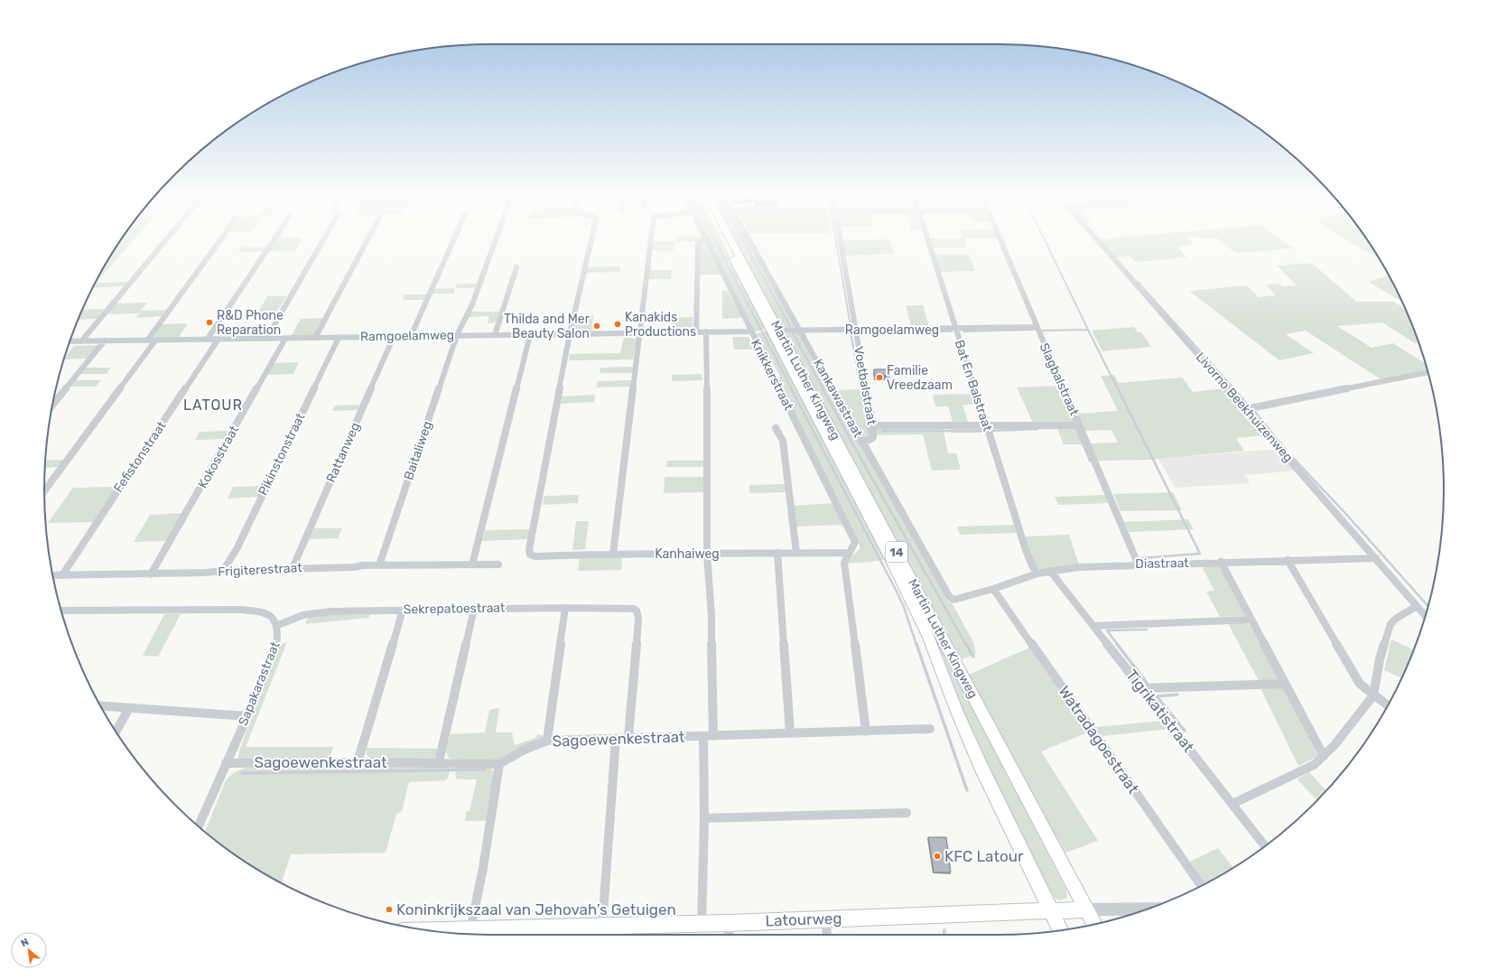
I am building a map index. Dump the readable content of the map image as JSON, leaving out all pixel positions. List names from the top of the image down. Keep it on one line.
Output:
{"streets":{"main road":["Martin Luther Kingweg","14","Latourweg"],"street":["Ramgoelamweg","Knikkerstraat","Slagbalstraat","Voetbalstraat","Bat En Balstraat","Kankawastraat","Livorno Beekhuizenweg","Baitaliweg","Rattanweg","Pikinstonstraat","Fefistonstraat","Kokosstraat","Kanhaiweg","Diastraat","Frigiterestraat","Sekrepatoestraat","Sapakarastraat","Tigrikatistraat","Sagoewenkestraat","Watradagoestraat"]},"crossings":[["Ramgoelamweg","Knikkerstraat"],["Ramgoelamweg","Slagbalstraat"],["Ramgoelamweg","Martin Luther Kingweg"],["Ramgoelamweg","Voetbalstraat"],["Ramgoelamweg","Bat En Balstraat"],["Ramgoelamweg","Kankawastraat"],["Ramgoelamweg","Baitaliweg"],["Ramgoelamweg","Rattanweg"],["Ramgoelamweg","Pikinstonstraat"],["Ramgoelamweg","Fefistonstraat"],["Ramgoelamweg","Kokosstraat"],["Ramgoelamweg","Kanhaiweg"],["Knikkerstraat","Kanhaiweg"],["Slagbalstraat","Diastraat"],["Martin Luther Kingweg","Latourweg"],["Voetbalstraat","Kankawastraat"],["Bat En Balstraat","Diastraat"],["Kankawastraat","Diastraat"],["Livorno Beekhuizenweg","Diastraat"],["Baitaliweg","Frigiterestraat"],["Rattanweg","Frigiterestraat"],["Pikinstonstraat","Frigiterestraat"],["Fefistonstraat","Frigiterestraat"],["Kokosstraat","Frigiterestraat"],["Diastraat","Tigrikatistraat"],["Diastraat","Watradagoestraat"],["Sekrepatoestraat","Sapakarastraat"],["Sekrepatoestraat","Sagoewenkestraat"],["Sapakarastraat","Sagoewenkestraat"]],"districts":["LATOUR"],"places":["R&D Phone Reparation","Kanakids Productions","Thilda and Mer Beauty Salon","Familie Vreedzaam","KFC Latour","Koninkrijkszaal van Jehovah’s Getuigen"],"north":"top left"}
